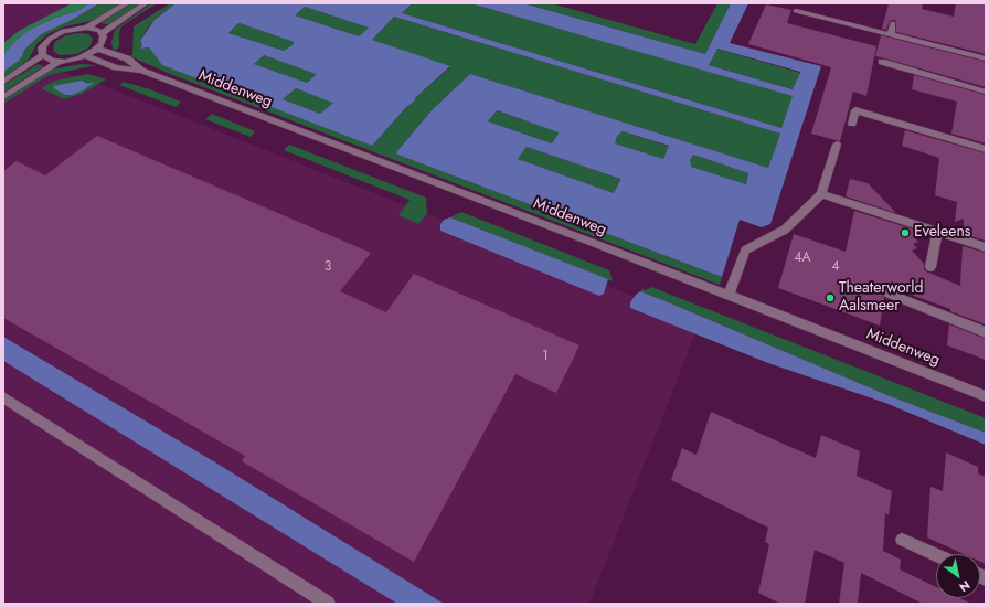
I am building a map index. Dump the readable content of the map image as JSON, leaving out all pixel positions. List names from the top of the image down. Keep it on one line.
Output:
{"streets":{"street":["Middenweg"]},"places":["Eveleens","Theaterworld Aalsmeer"],"house_numbers":["4A","3","4","1"],"north":"bottom right"}
